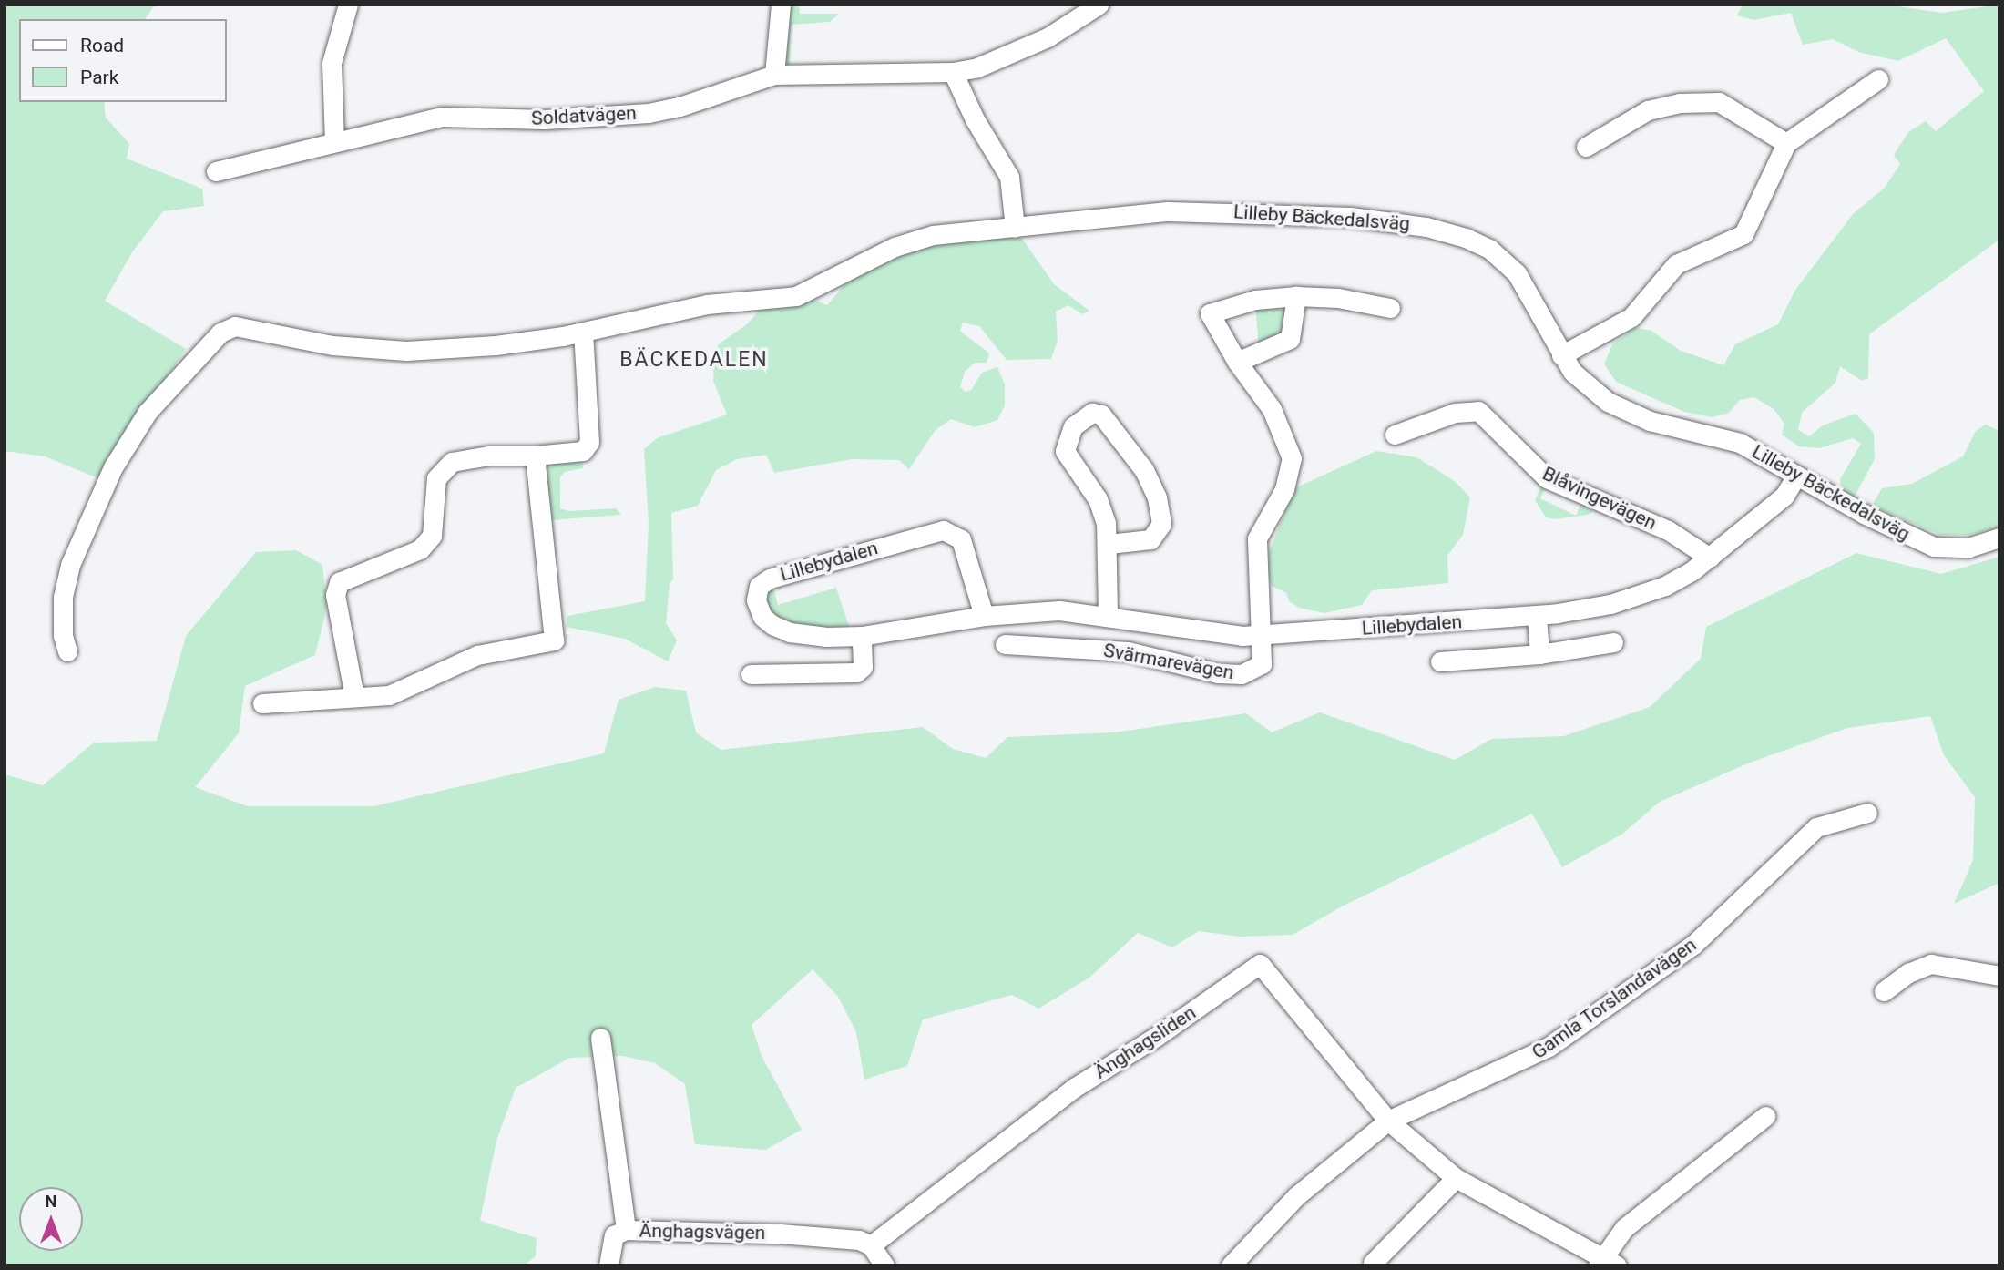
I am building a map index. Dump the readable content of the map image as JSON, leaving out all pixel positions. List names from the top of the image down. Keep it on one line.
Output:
{"streets":{"street":["Soldatvägen","Lilleby Bäckedalsväg","Blåvingevägen","Lillebydalen","Svärmarevägen","Gamla Torslandavägen","Änghagsliden","Änghagsvägen"]},"crossings":[["Lilleby Bäckedalsväg","Lillebydalen"],["Blåvingevägen","Lillebydalen"],["Lillebydalen","Svärmarevägen"],["Gamla Torslandavägen","Änghagsliden"],["Änghagsliden","Änghagsvägen"]],"districts":["BÄCKEDALEN"],"legend":["Road","Park"],"north":"top"}
